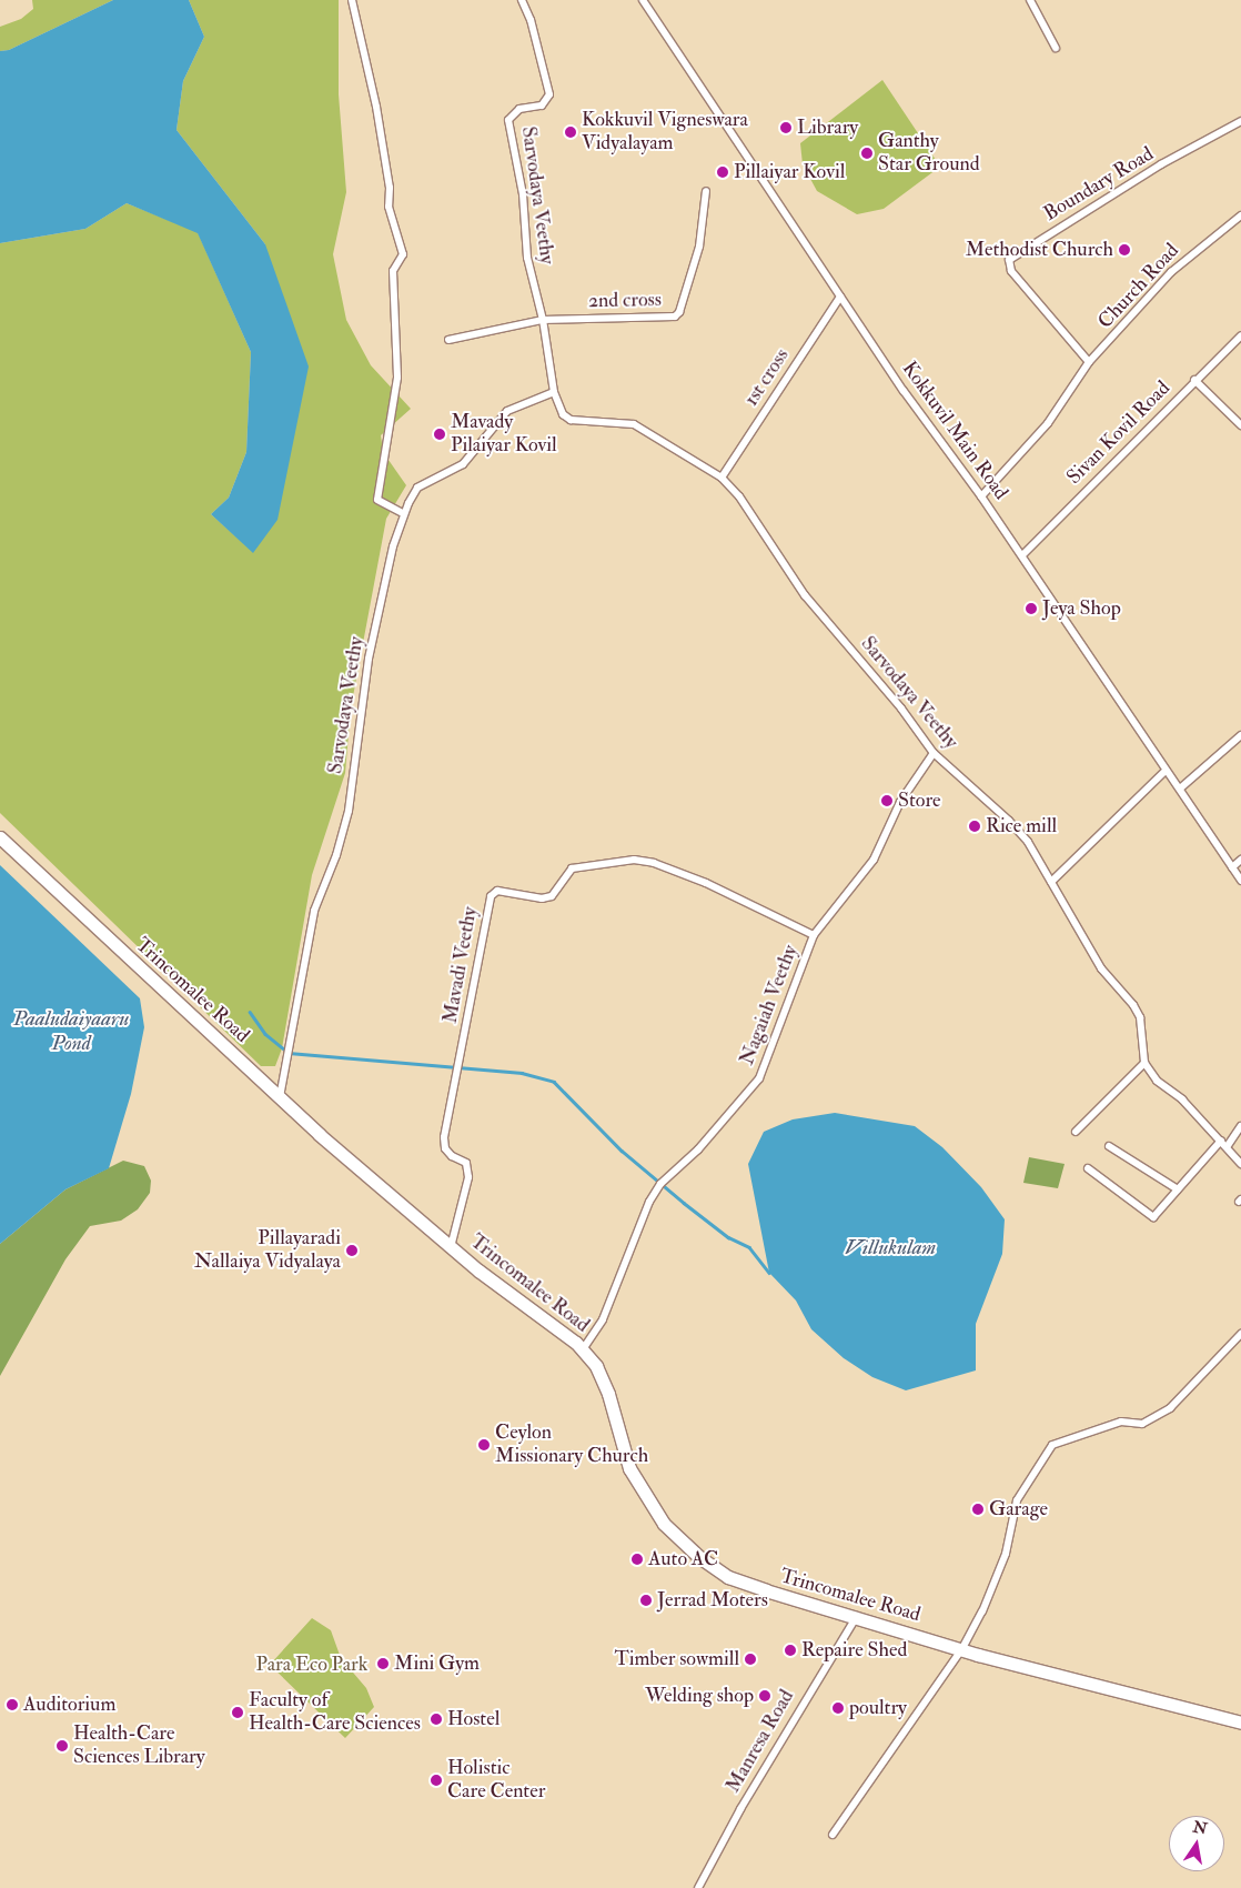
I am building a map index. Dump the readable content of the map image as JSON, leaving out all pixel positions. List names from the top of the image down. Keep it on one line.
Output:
{"streets":{"highway":["Trincomalee Road"],"street":["Boundary Road","Sarvodaya Veethy","Church Road","2nd cross","1st cross","Kokkuvil Main Road","Sivan Kovil Road","Mavadi Veethy","Nagaiah Veethy","Manresa Road"]},"crossings":[["Boundary Road","Church Road"],["Sarvodaya Veethy","2nd cross"],["Sarvodaya Veethy","1st cross"],["Sarvodaya Veethy","Trincomalee Road"],["Sarvodaya Veethy","Nagaiah Veethy"],["1st cross","Kokkuvil Main Road"],["Kokkuvil Main Road","Sivan Kovil Road"],["Mavadi Veethy","Trincomalee Road"],["Mavadi Veethy","Nagaiah Veethy"],["Trincomalee Road","Nagaiah Veethy"],["Trincomalee Road","Manresa Road"]],"water":["Paaludaiyaaru Pond","Villukulam"],"parks":["Para Eco Park"],"places":["Library","Kokkuvil Vigneswara Vidyalayam","Ganthy Star Ground","Pillaiyar Kovil","Methodist Church","Mavady Pilaiyar Kovil","Jeya Shop","Store","Rice mill","Pillayaradi Nallaiya Vidyalaya","Ceylon Missionary Church","Garage","Auto AC","Jerrad Moters","Repaire Shed","Timber sowmill","Mini Gym","Welding shop","Auditorium","poultry","Faculty of Health-Care Sciences","Hostel","Health-Care Sciences Library","Holistic Care Center"],"north":"top"}
